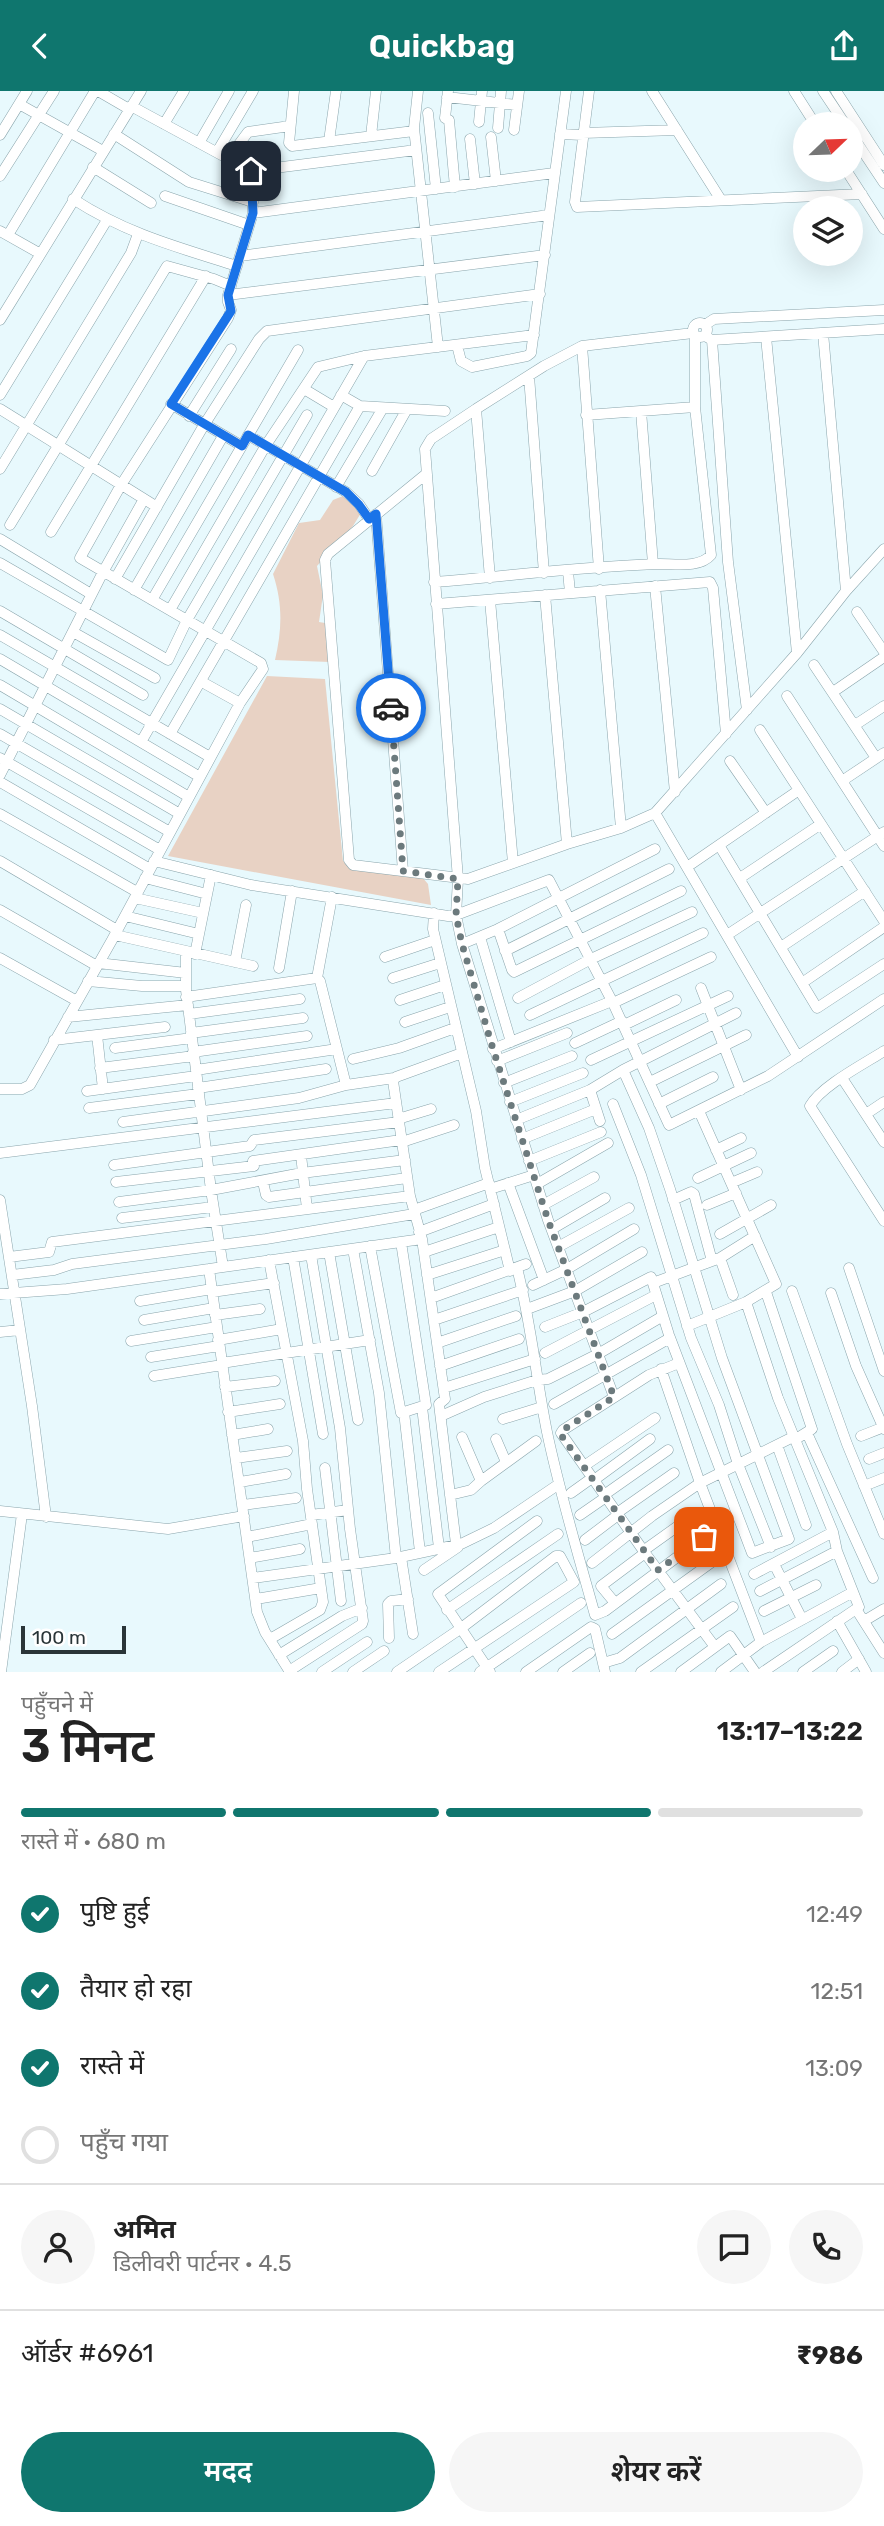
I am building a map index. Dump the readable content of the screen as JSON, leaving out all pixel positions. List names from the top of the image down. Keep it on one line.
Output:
{"scale_bar":"100 m","north":"top right","page":{"header":"Quickbag","scale":"100 m","heading":["3 मिनट","पहुँचने में","13:17–13:22"],"panel":["अमित","डिलीवरी पार्टनर · 4.5","ऑर्डर #6961","₹986"],"bar":"रास्ते में · 680 m","list":[["पुष्टि हुई","12:49"],["तैयार हो रहा","12:51"],["रास्ते में","13:09"],"पहुँच गया"],"buttons":["मदद","शेयर करें"]}}
